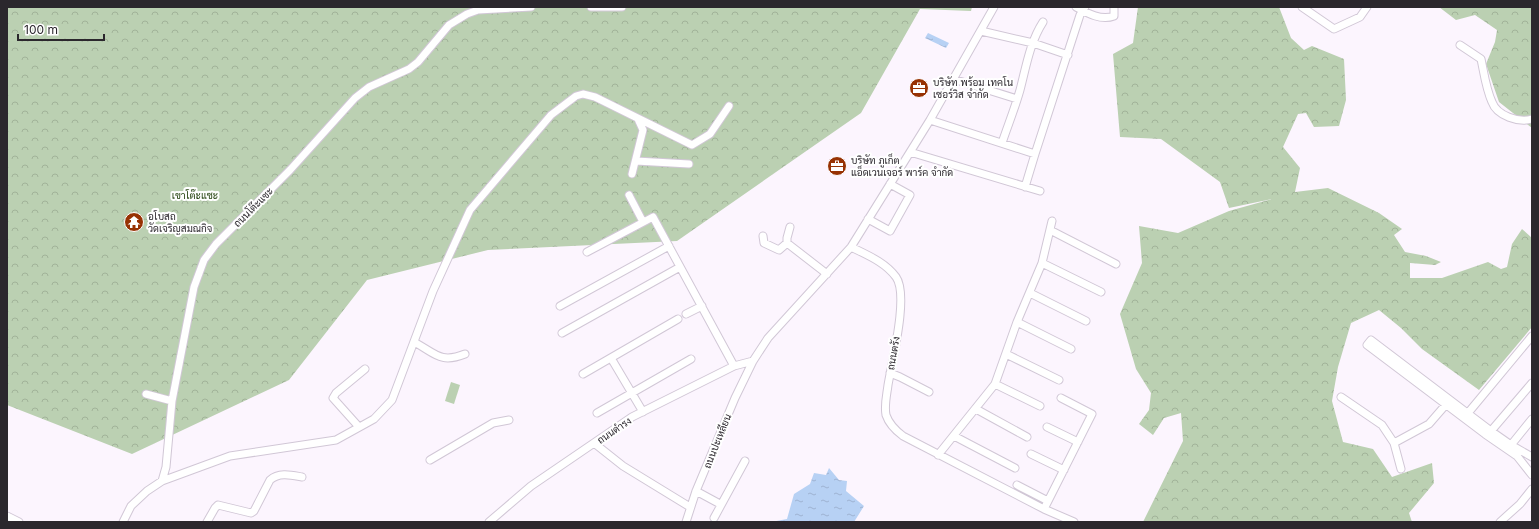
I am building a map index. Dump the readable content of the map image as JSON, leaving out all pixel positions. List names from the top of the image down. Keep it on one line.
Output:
{"streets":{"street":["ถนนโต๊ะแซะ","ถนนตรัง","ถนนดำรง","ถนนปะเหลียน"]},"crossings":[["ถนนดำรง","ถนนปะเหลียน"]],"parks":["เขาโต๊ะแซะ"],"places":{"office":["บริษัท พร้อม เทคโน เซอร์วิส จำกัด","บริษัท ภูเก็ต แอ็ดเวนเจอร์ พาร์ค จำกัด"],"temple":["อุโบสถ วัดเจริญสมณกิจ"]},"scale_bar":"100 m"}
